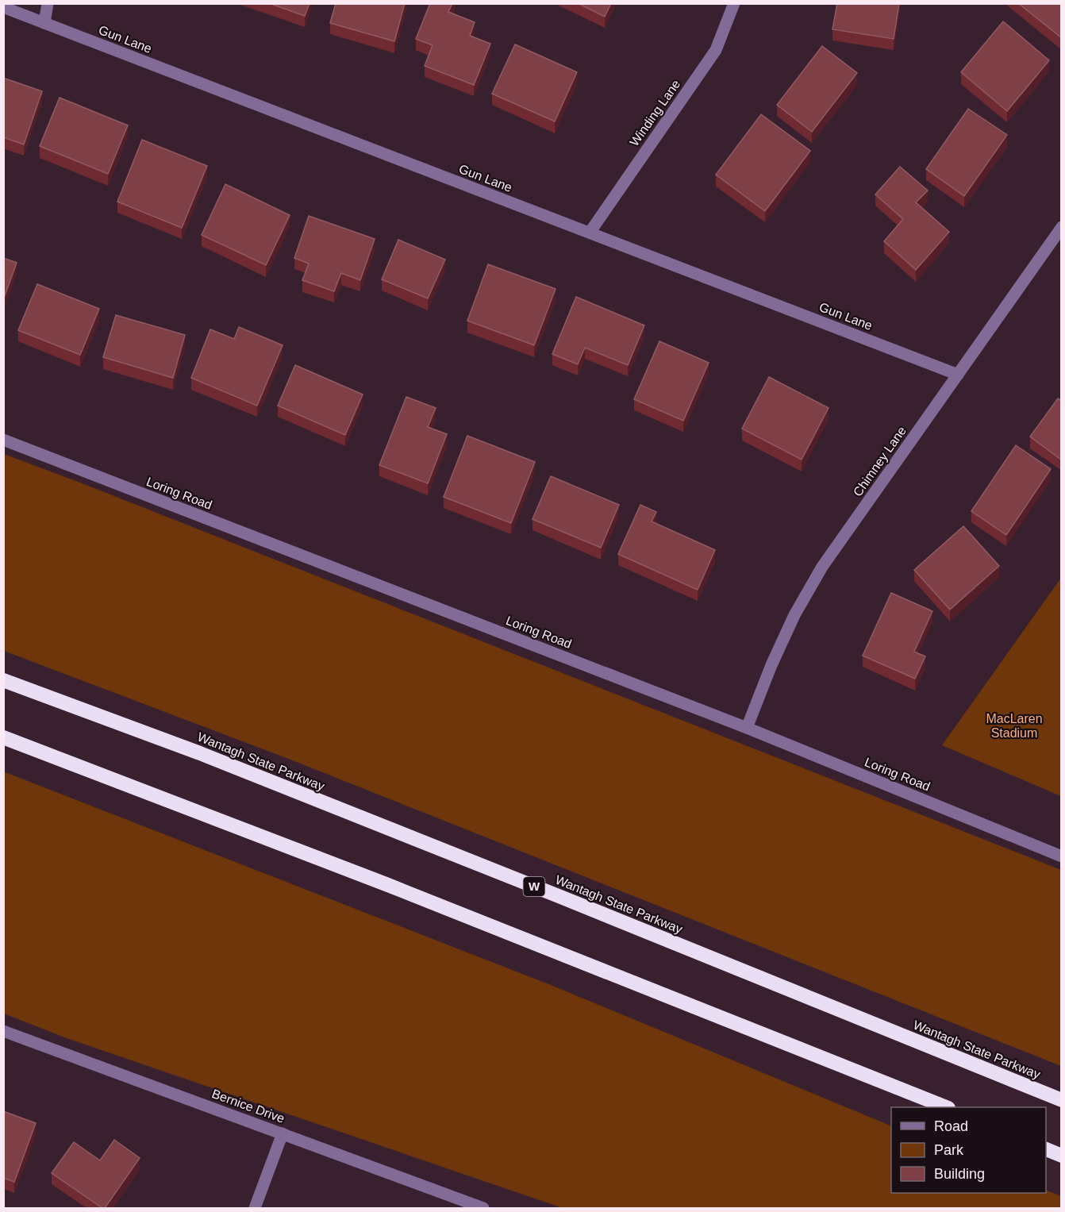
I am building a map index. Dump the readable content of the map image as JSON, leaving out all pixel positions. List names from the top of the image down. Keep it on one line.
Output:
{"streets":{"highway":["Wantagh State Parkway","W"],"street":["Gun Lane","Winding Lane","Chimney Lane","Loring Road","Bernice Drive"]},"crossings":[["Gun Lane","Winding Lane"],["Gun Lane","Chimney Lane"],["Chimney Lane","Loring Road"]],"parks":["MacLaren Stadium"],"legend":["Road","Park","Building"]}
